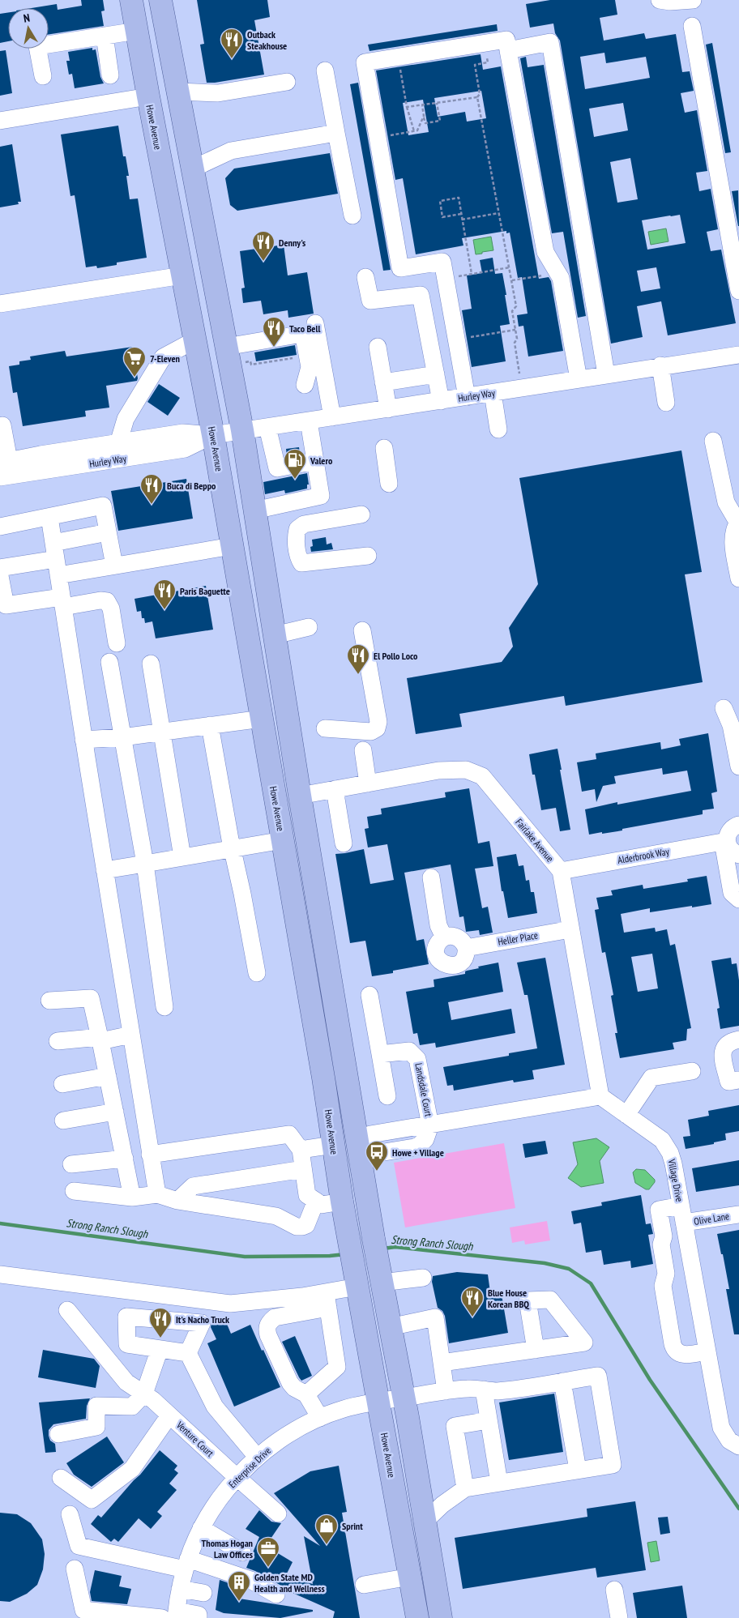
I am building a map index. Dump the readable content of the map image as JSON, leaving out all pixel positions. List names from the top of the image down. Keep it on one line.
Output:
{"streets":{"main road":["Howe Avenue"],"street":["Hurley Way","Fairlake Avenue","Alderbrook Way","Heller Place","Landsdale Court","Village Drive","Olive Lane","Venture Court","Enterprise Drive"]},"crossings":[["Howe Avenue","Hurley Way"],["Howe Avenue","Enterprise Drive"],["Fairlake Avenue","Alderbrook Way"],["Fairlake Avenue","Heller Place"],["Fairlake Avenue","Village Drive"],["Village Drive","Olive Lane"],["Venture Court","Enterprise Drive"]],"water":["Strong Ranch Slough"],"places":{"restaurant":["Outback Steakhouse","Denny's","Taco Bell","Buca di Beppo","Paris Baguette","El Pollo Loco","Blue House Korean BBQ","It's Nacho Truck"],"supermarket":["7-Eleven"],"fuel station":["Valero"],"bus stop":["Howe + Village"],"shop":["Sprint"],"office":["Thomas Hogan Law Offices"],"building":["Golden State MD Health and Wellness"]},"north":"top"}
